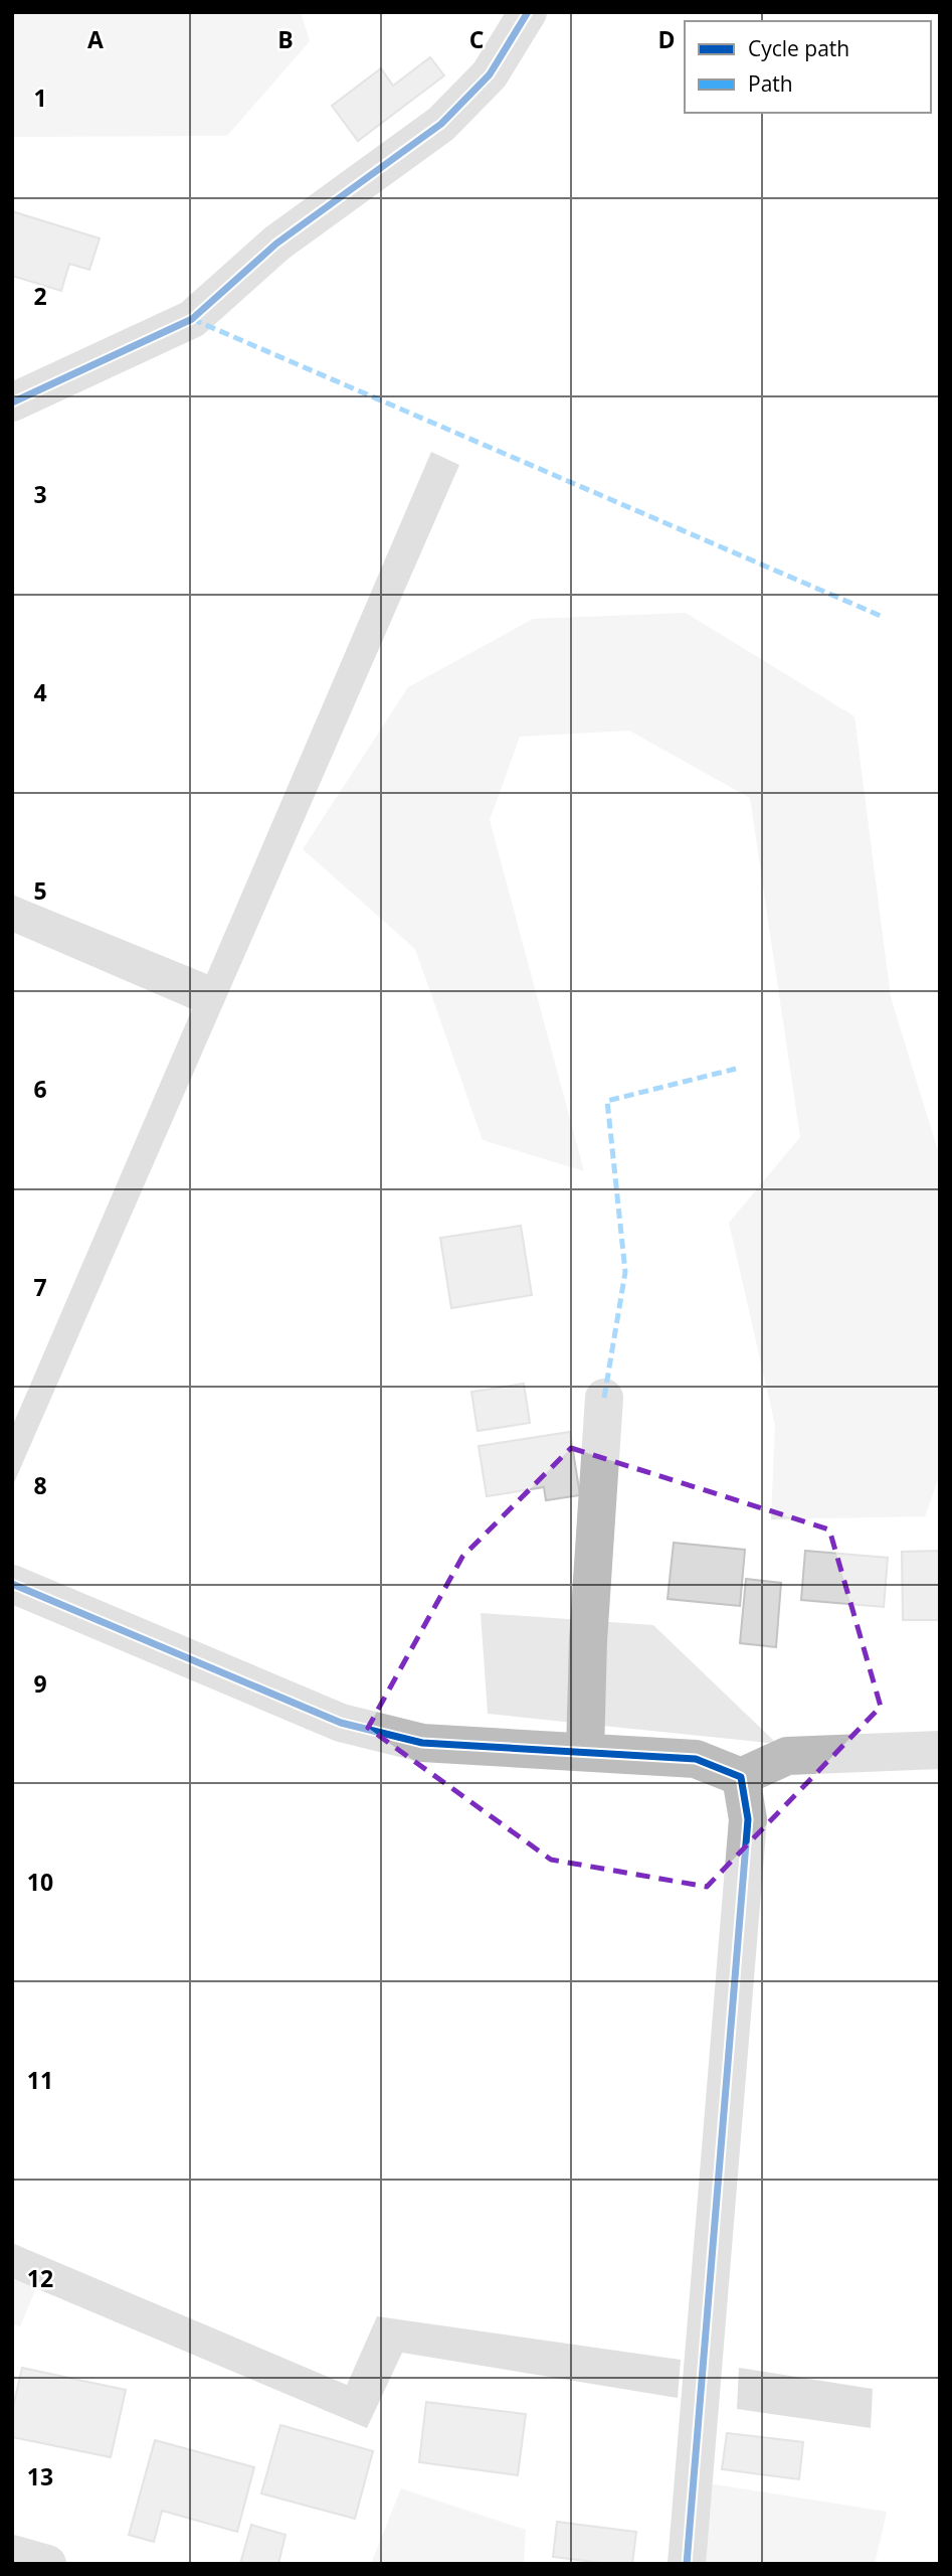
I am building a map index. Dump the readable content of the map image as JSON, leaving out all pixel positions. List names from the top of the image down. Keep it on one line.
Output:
{"legend":["Cycle path","Path"],"grid":{"columns":["A","B","C","D"],"rows":["1","2","3","4","5","6","7","8","9","10","11","12","13"]}}
